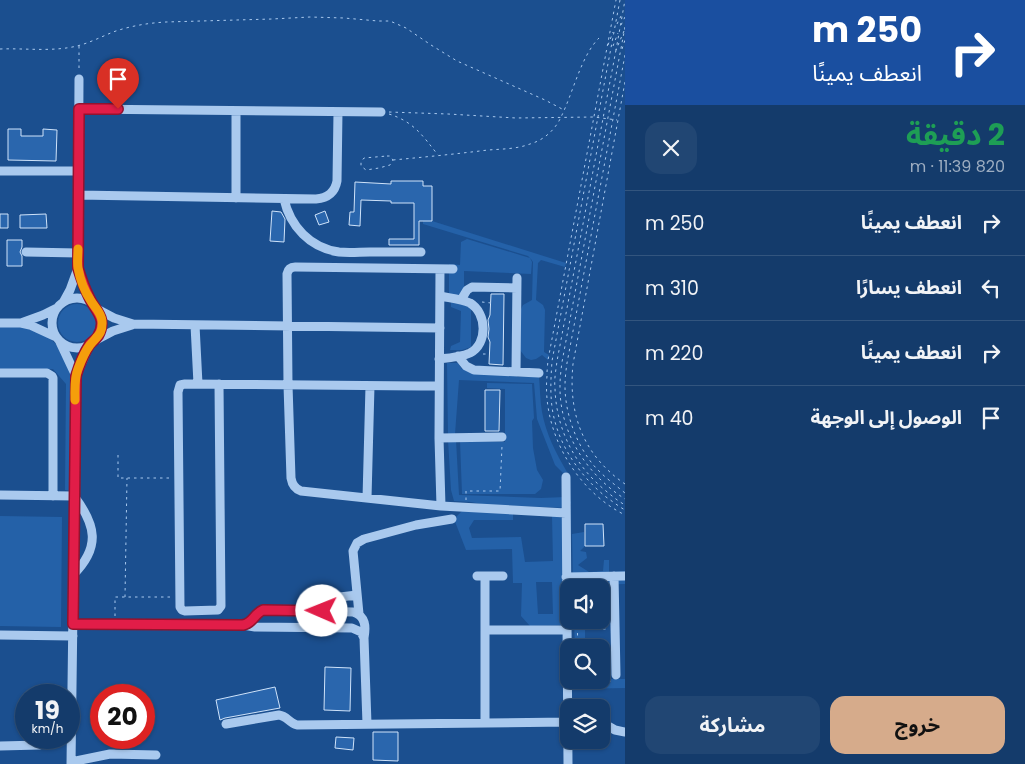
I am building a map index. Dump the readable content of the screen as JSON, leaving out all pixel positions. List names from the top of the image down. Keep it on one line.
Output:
{"page":{"turn":["250 m","انعطف يمينًا"],"heading":["2 دقيقة","820 m · 11:39"],"list":[{"name":"انعطف يمينًا","value":"250 m"},{"name":"انعطف يسارًا","value":"310 m"},{"name":"انعطف يمينًا","value":"220 m"},{"name":"الوصول إلى الوجهة","value":"40 m"}],"speed":"19 km/h","limit":"20","buttons":["خروج","مشاركة"]}}
